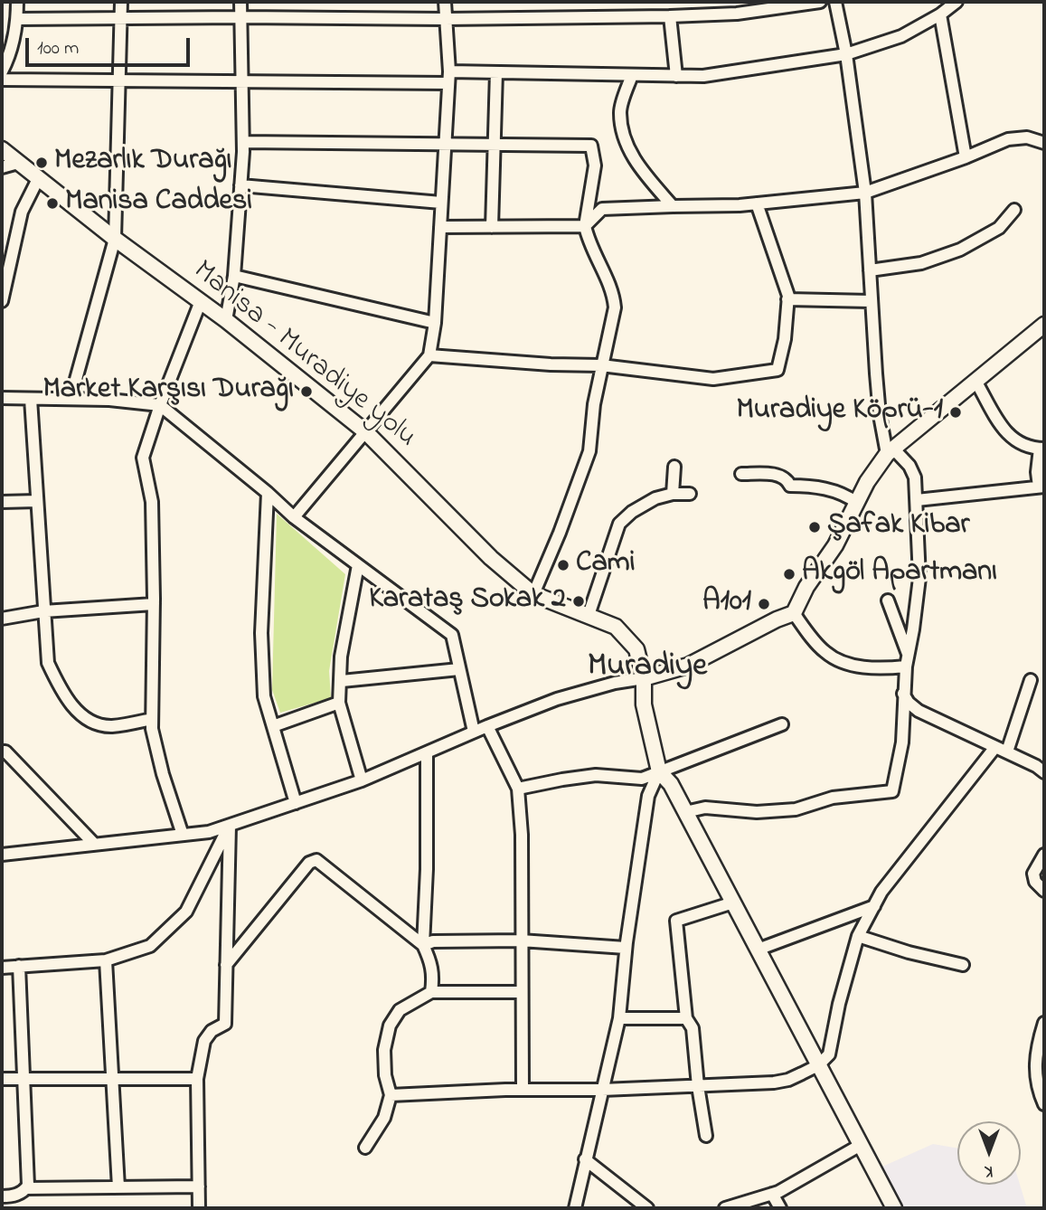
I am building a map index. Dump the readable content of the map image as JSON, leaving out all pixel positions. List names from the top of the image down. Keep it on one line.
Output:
{"streets":{"main road":["Manisa - Muradiye yolu"]},"districts":["Muradiye"],"places":["Mezarlık Durağı","Manisa Caddesi","Market Karşısı Durağı","Muradiye Köprü-1","Şafak Kibar","Cami","Akgöl Apartmanı","Karataş Sokak 2","A101"],"scale_bar":"100 m","north":"bottom"}
